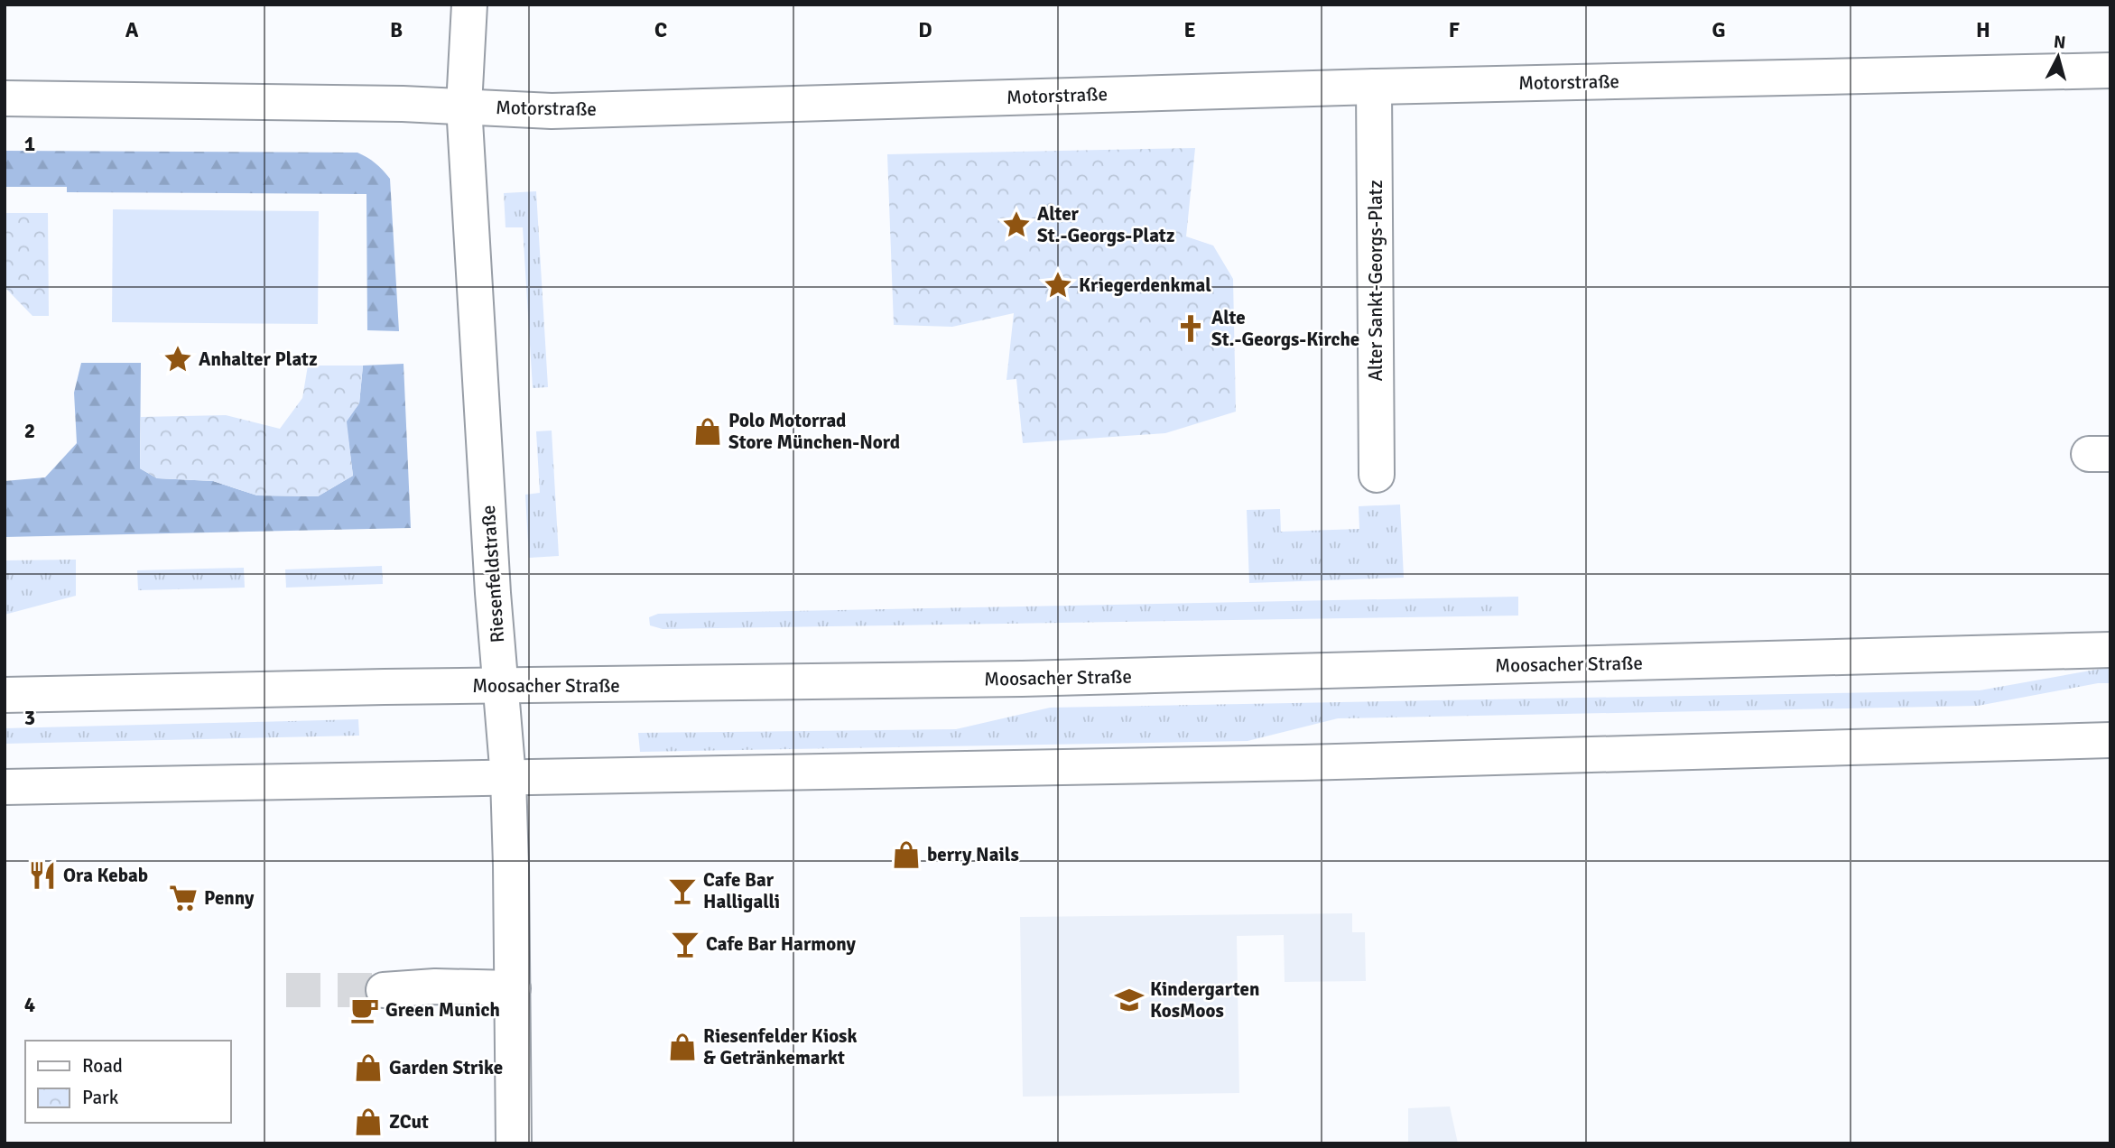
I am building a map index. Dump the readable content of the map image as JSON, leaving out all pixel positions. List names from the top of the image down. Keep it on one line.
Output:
{"streets":{"main road":["Motorstraße","Alter Sankt-Georgs-Platz","Riesenfeldstraße","Moosacher Straße"]},"crossings":[["Motorstraße","Alter Sankt-Georgs-Platz"],["Motorstraße","Riesenfeldstraße"],["Riesenfeldstraße","Moosacher Straße"]],"places":{"place":["Alter St.-Georgs-Platz","Kriegerdenkmal","Anhalter Platz"],"church":["Alte St.-Georgs-Kirche"],"shop":["Polo Motorrad Store München-Nord","berry Nails","Riesenfelder Kiosk & Getränkemarkt","Garden Strike","ZCut"],"restaurant":["Ora Kebab"],"bar":["Cafe Bar Halligalli","Cafe Bar Harmony"],"supermarket":["Penny"],"school or university":["Kindergarten KosMoos"],"cafe":["Green Munich"]},"legend":["Road","Park"],"north":"top","grid":{"columns":["A","B","C","D","E","F","G","H"],"rows":["1","2","3","4"]}}
